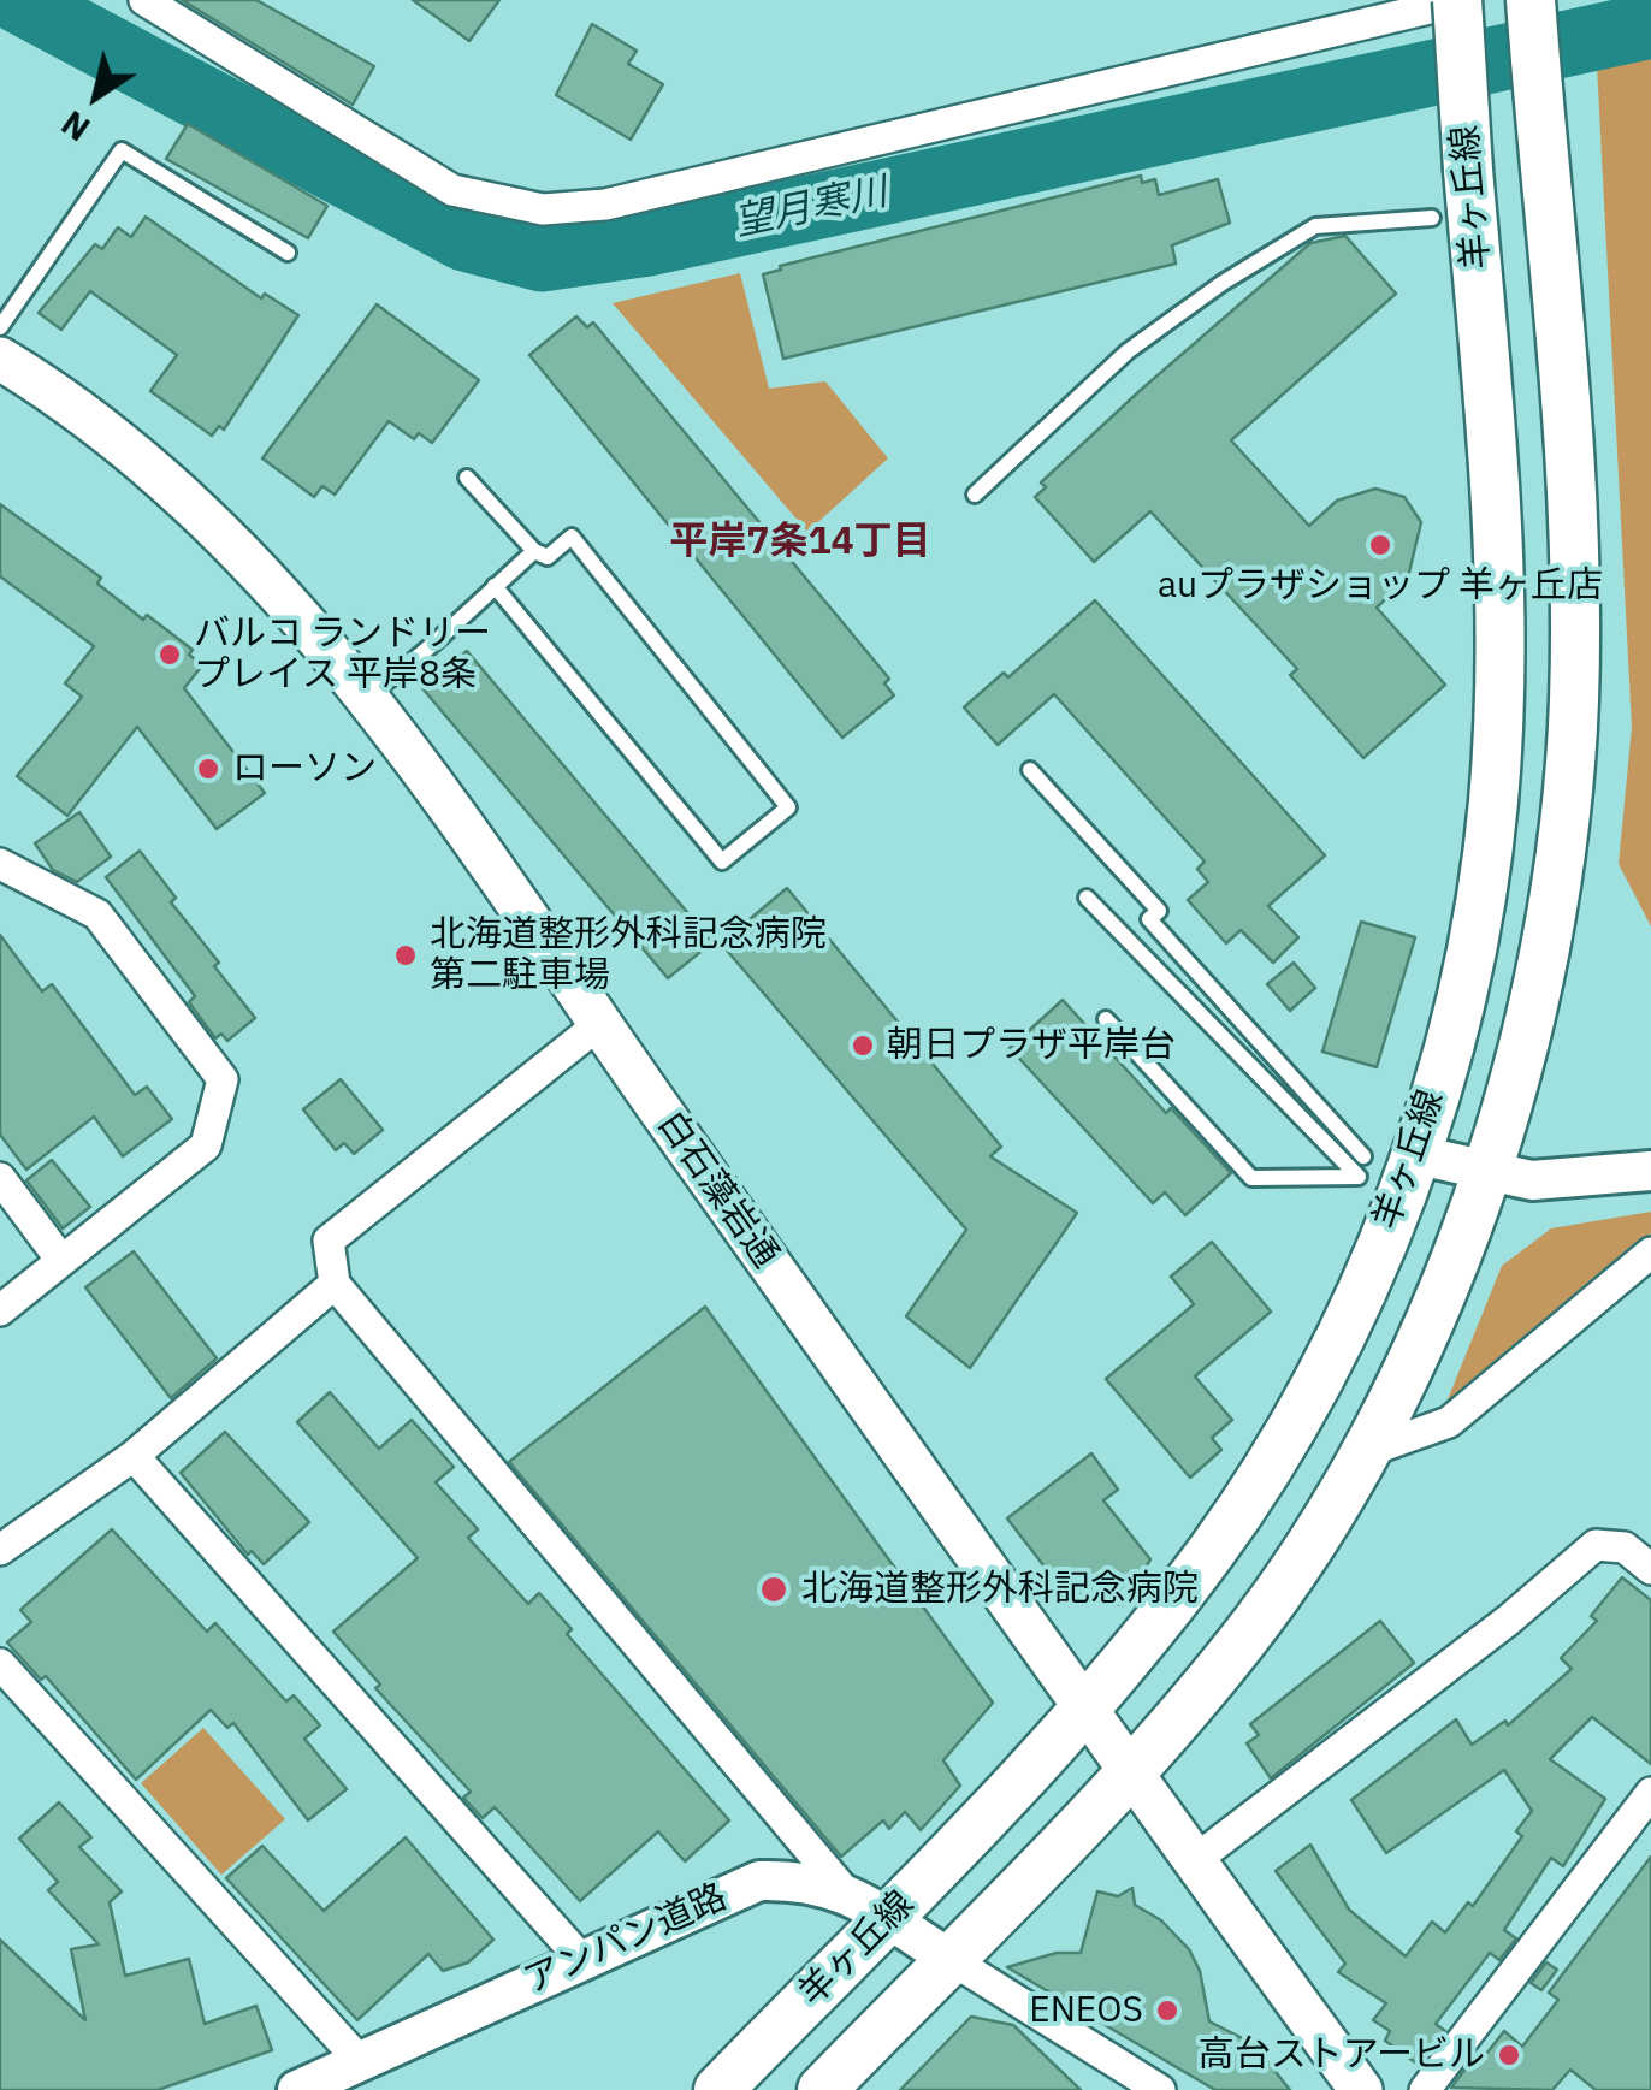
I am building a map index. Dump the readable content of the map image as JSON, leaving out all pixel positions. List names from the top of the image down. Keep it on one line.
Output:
{"streets":{"main road":["羊ヶ丘線","白石藻岩通"],"street":["アンパン道路"]},"crossings":[["羊ヶ丘線","白石藻岩通"],["羊ヶ丘線","アンパン道路"]],"districts":["平岸7条14丁目"],"water":["望月寒川"],"places":["auプラザショップ 羊ヶ丘店","バルコ ランドリー プレイス 平岸8条","ローソン","北海道整形外科記念病院 第二駐車場","朝日プラザ平岸台","北海道整形外科記念病院","ENEOS","高台ストアービル"],"north":"bottom left"}
